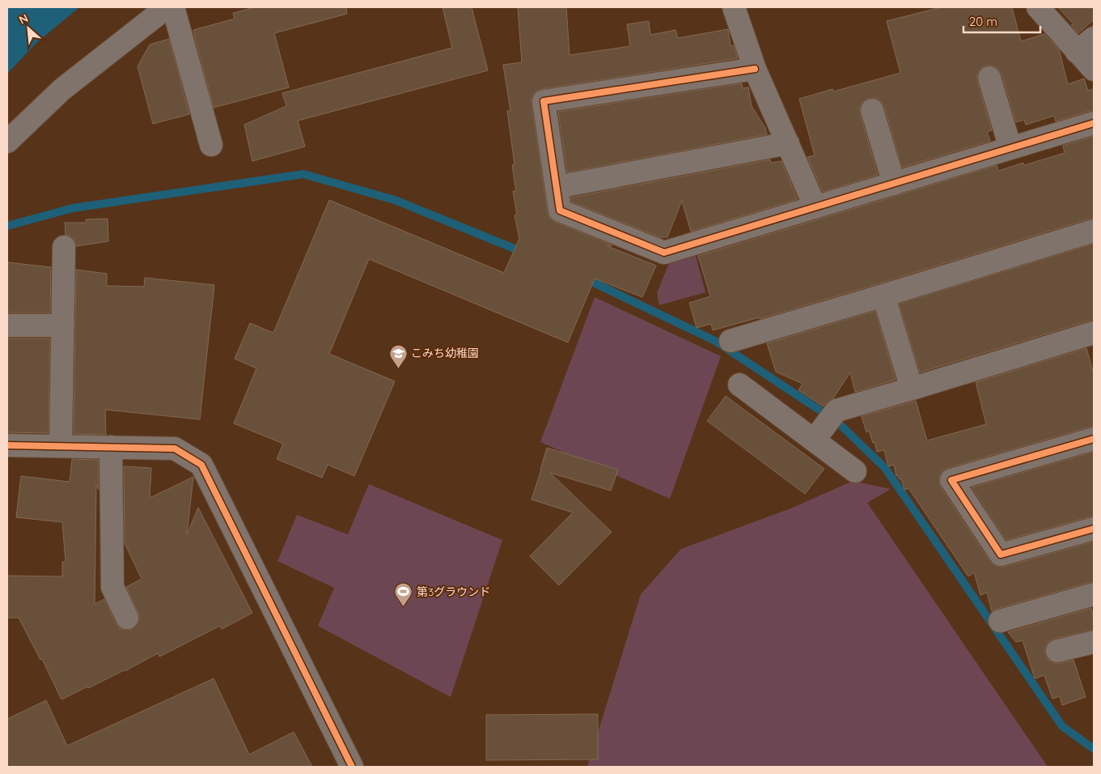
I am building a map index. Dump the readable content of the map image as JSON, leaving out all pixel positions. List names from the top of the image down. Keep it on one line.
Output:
{"places":{"school or university":["こみち幼稚園"],"sports":["第3グラウンド"]},"scale_bar":"20 m","north":"top left"}
